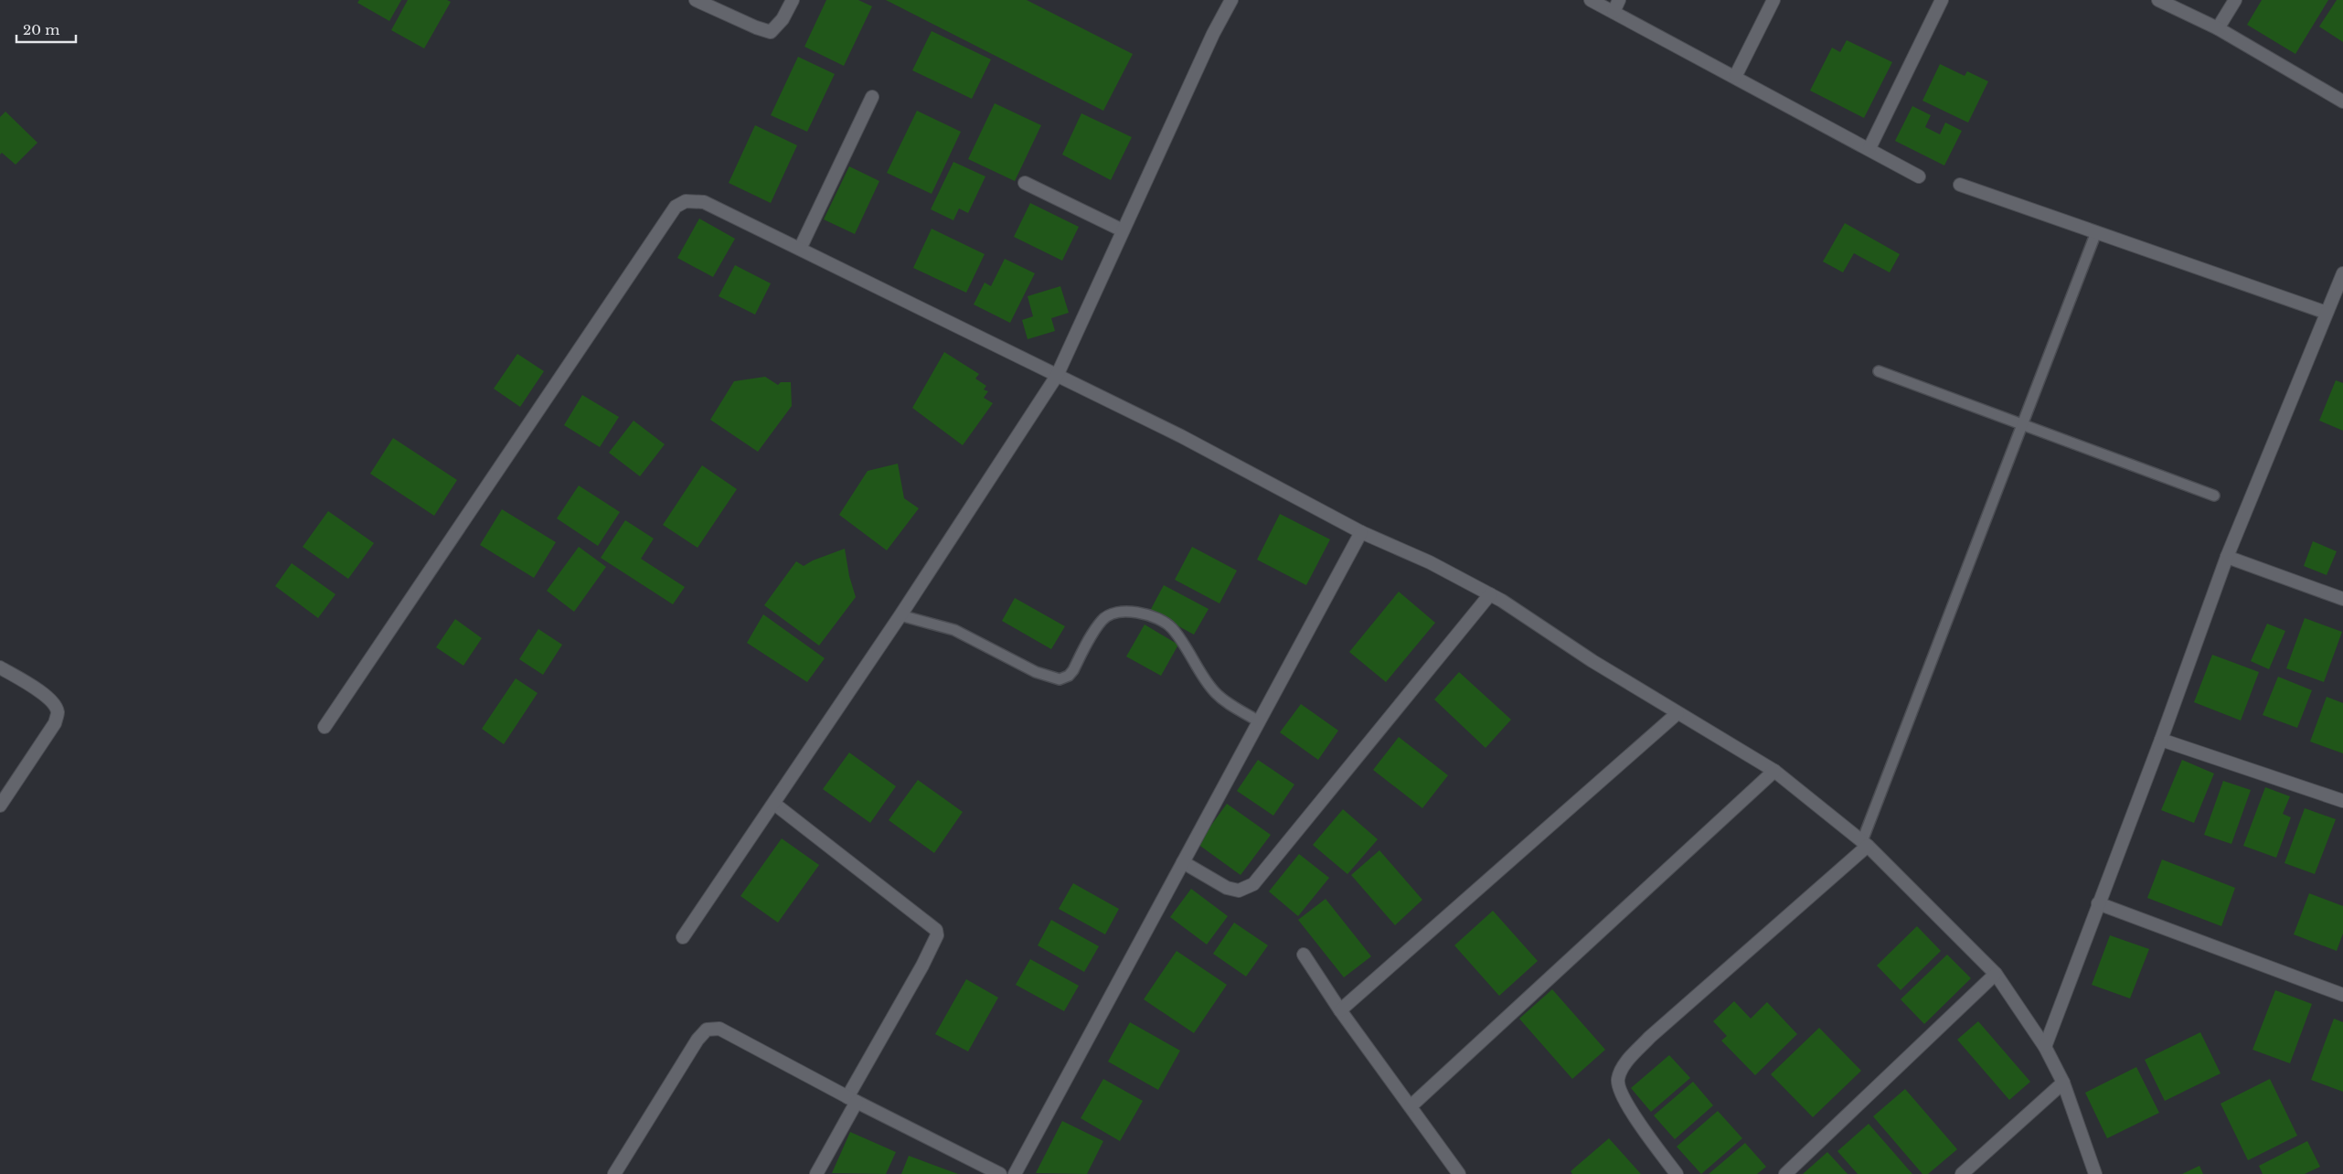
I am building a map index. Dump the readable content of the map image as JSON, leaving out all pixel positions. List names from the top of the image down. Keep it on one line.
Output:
{"scale_bar":"20 m"}
